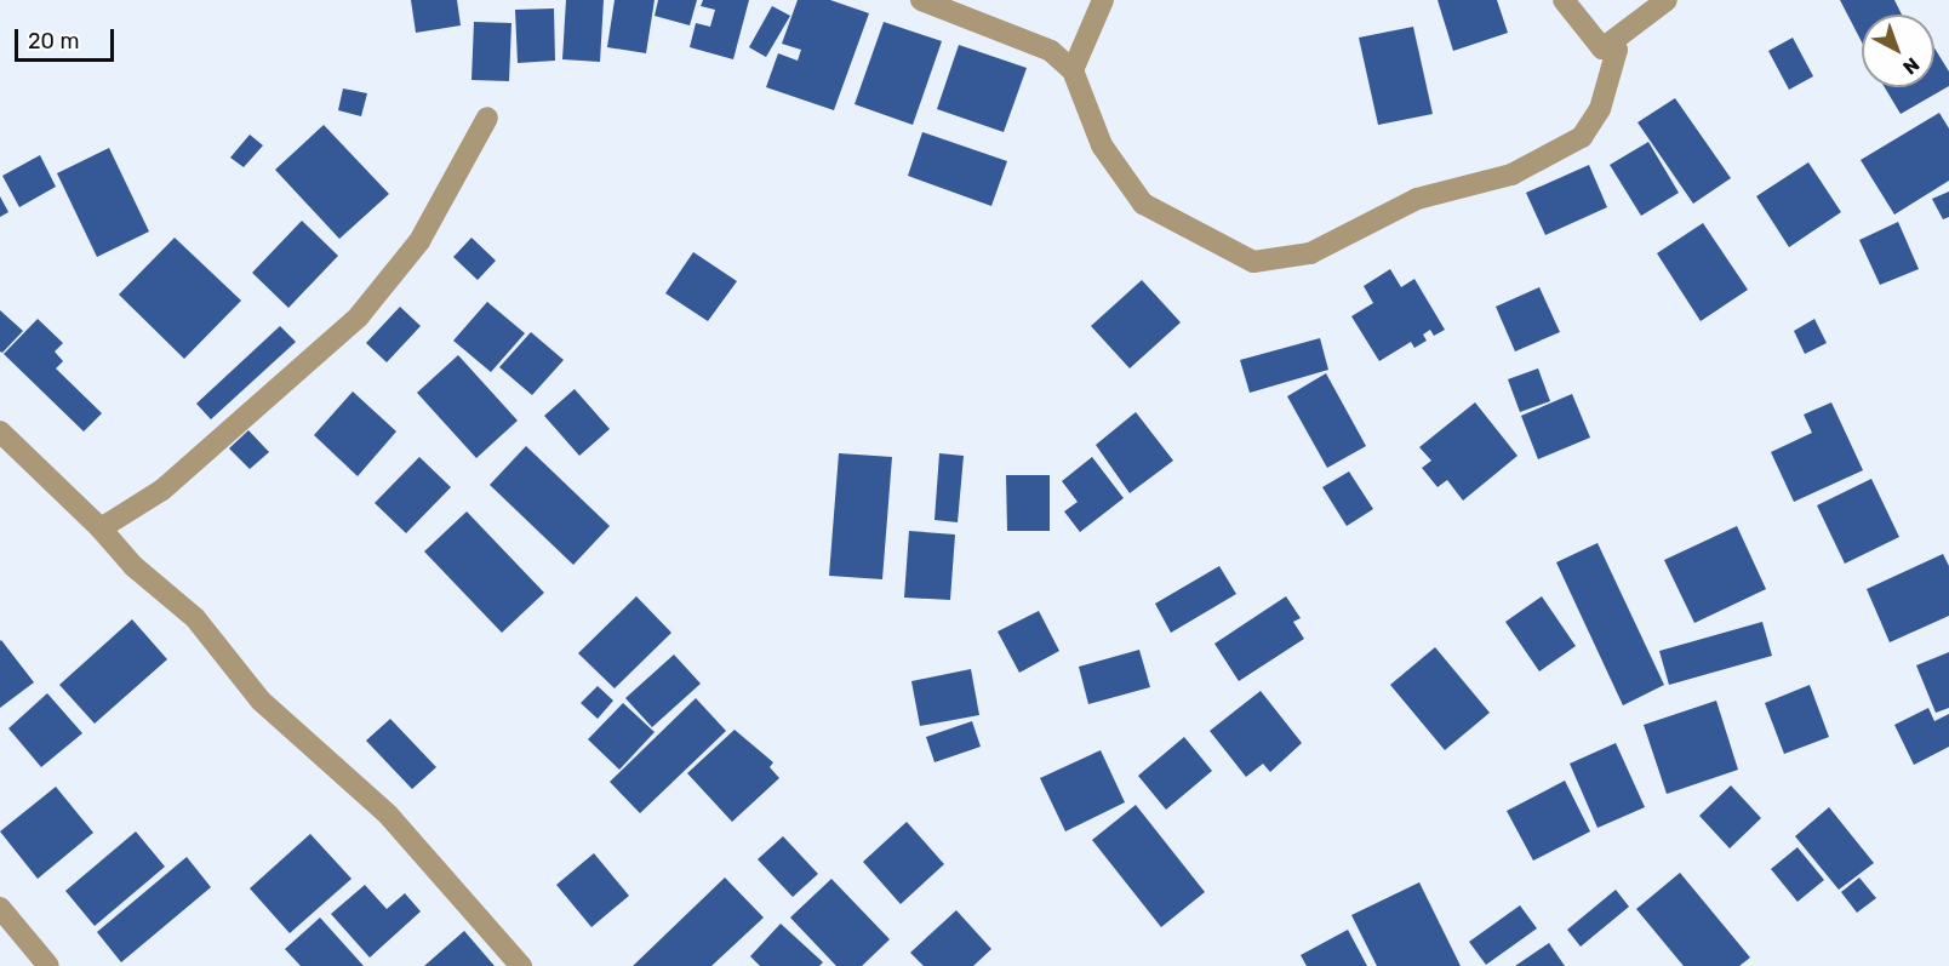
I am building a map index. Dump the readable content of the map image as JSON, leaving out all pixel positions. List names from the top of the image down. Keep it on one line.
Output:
{"scale_bar":"20 m","north":"bottom right"}
